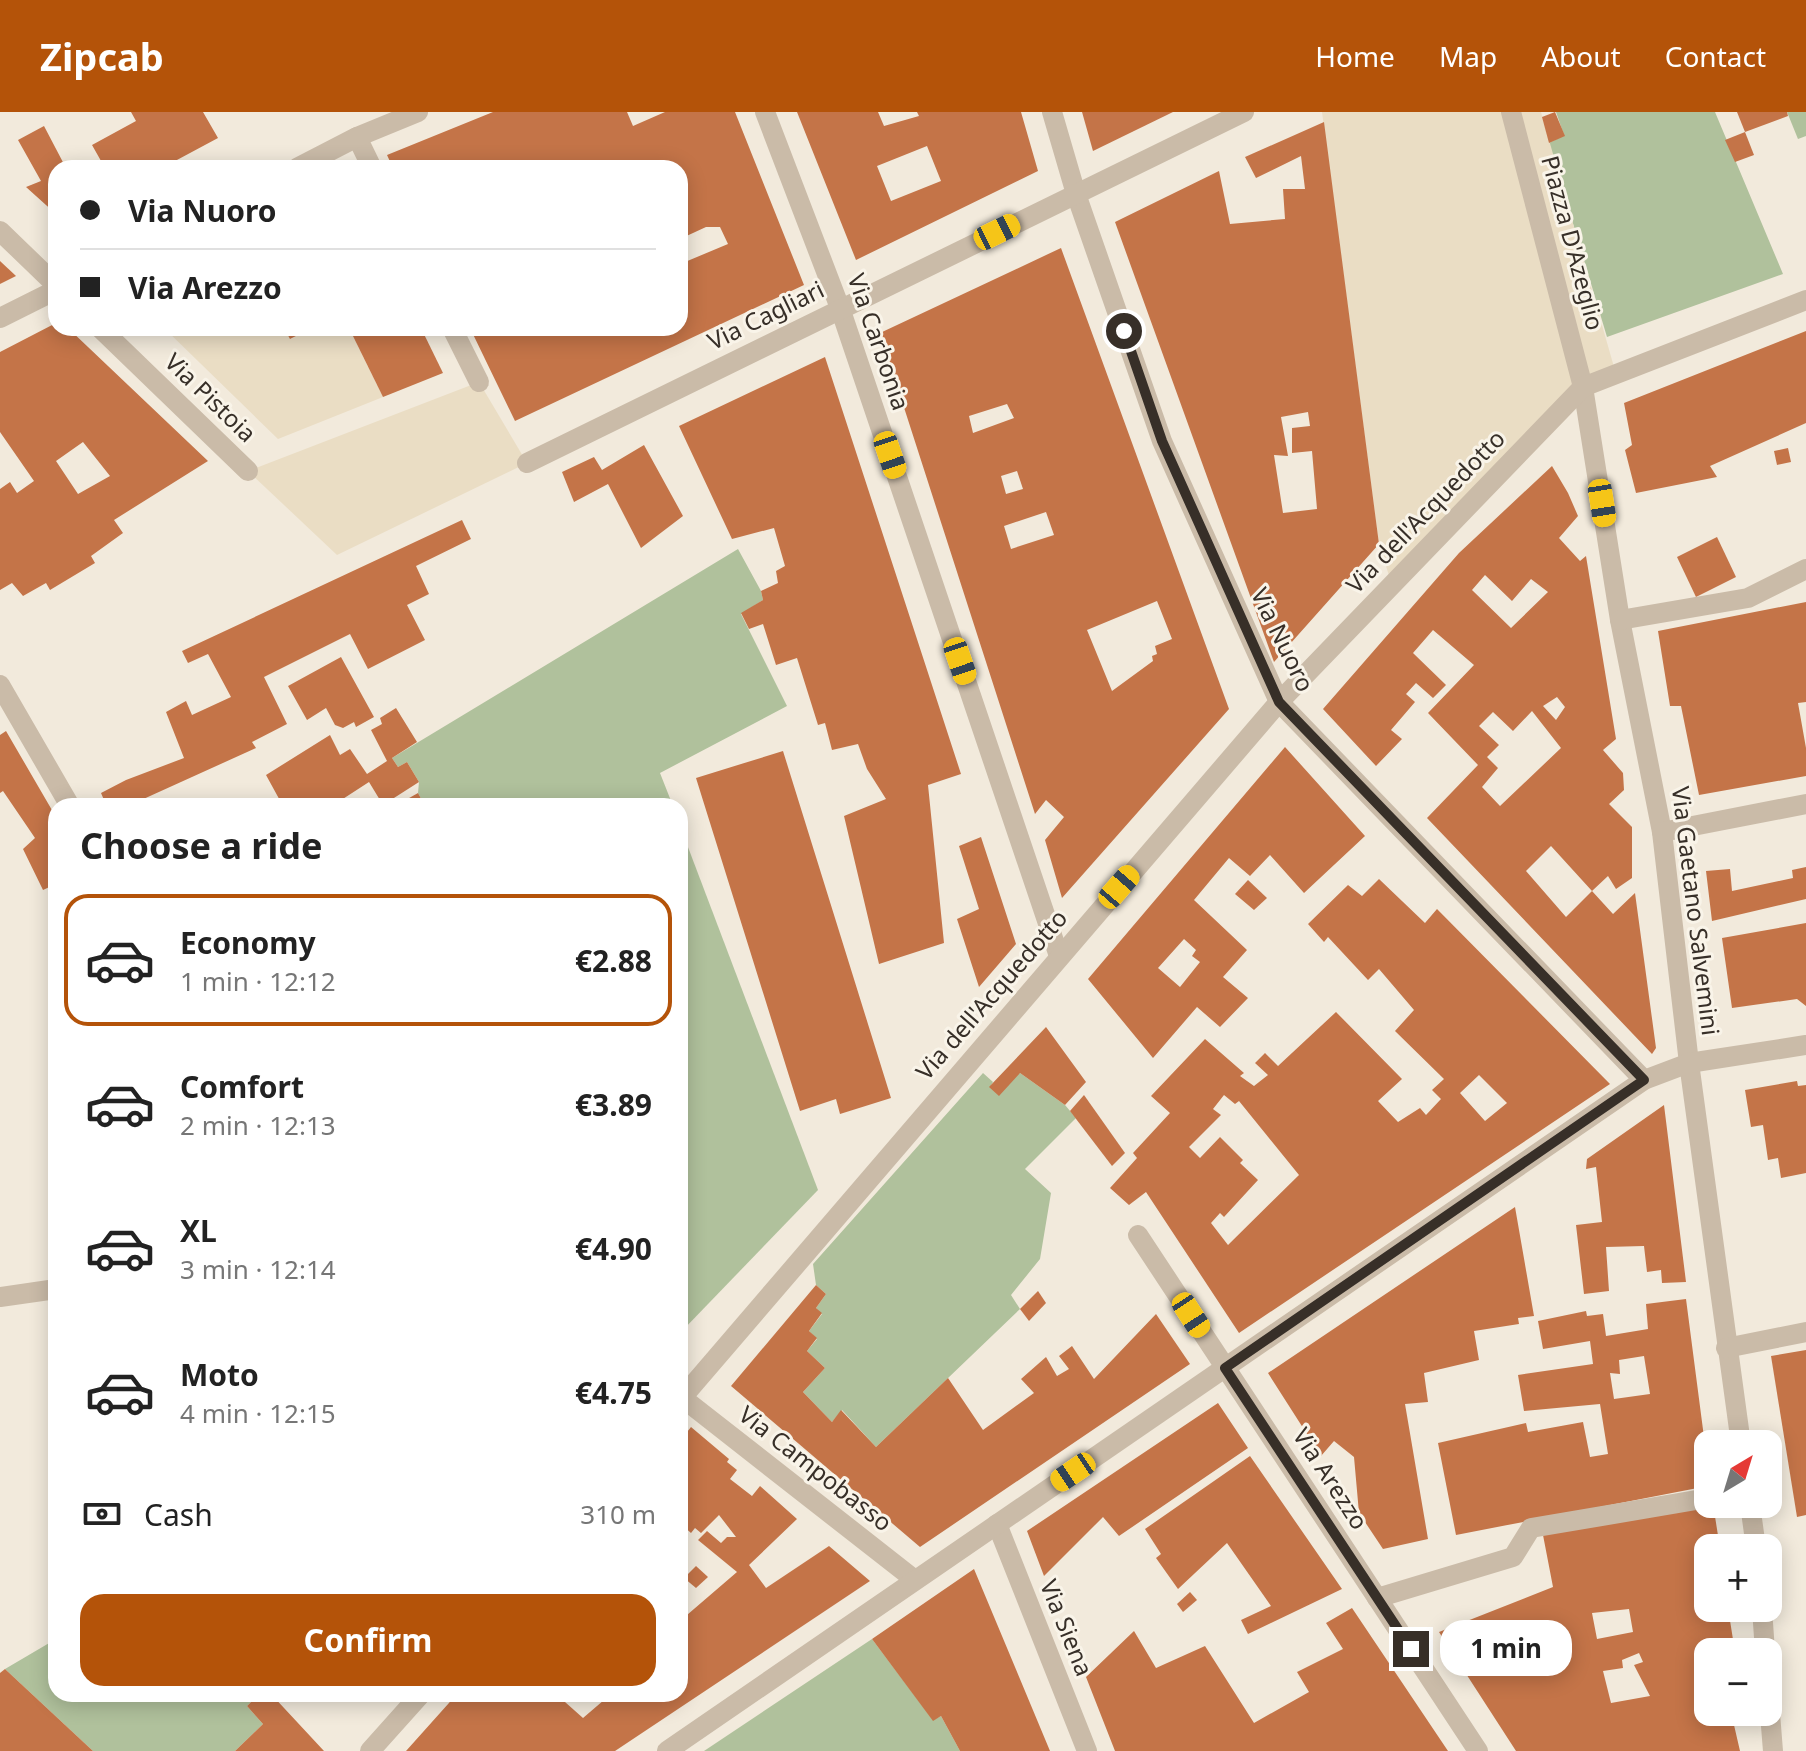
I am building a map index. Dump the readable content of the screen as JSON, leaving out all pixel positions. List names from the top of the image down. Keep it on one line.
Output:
{"streets":{"street":["Piazza D'Azeglio","Via Cagliari","Via Carbonia","Via Pistoia","Via dell'Acquedotto","Via Nuoro","Via Gaetano Salvemini","Via Campobasso","Via Arezzo","Via Siena"]},"crossings":[["Piazza D'Azeglio","Via dell'Acquedotto"],["Piazza D'Azeglio","Via Gaetano Salvemini"],["Via Cagliari","Via Carbonia"],["Via Cagliari","Via Nuoro"],["Via Carbonia","Via dell'Acquedotto"],["Via dell'Acquedotto","Via Nuoro"],["Via dell'Acquedotto","Via Gaetano Salvemini"]],"north":"top right","page":{"header":"Zipcab","nav":["Home","Map","About","Contact"],"banner":["Via Nuoro","Via Arezzo"],"heading":"Choose a ride","list":[{"name":"Economy","note":"1 min · 12:12","value":"€2.88"},{"name":"Comfort","note":"2 min · 12:13","value":"€3.89"},{"name":"XL","note":"3 min · 12:14","value":"€4.90"},{"name":"Moto","note":"4 min · 12:15","value":"€4.75"}],"map_buttons":["+","−"],"pay":["Cash","310 m"],"buttons":"Confirm","bubble":"1 min"}}
